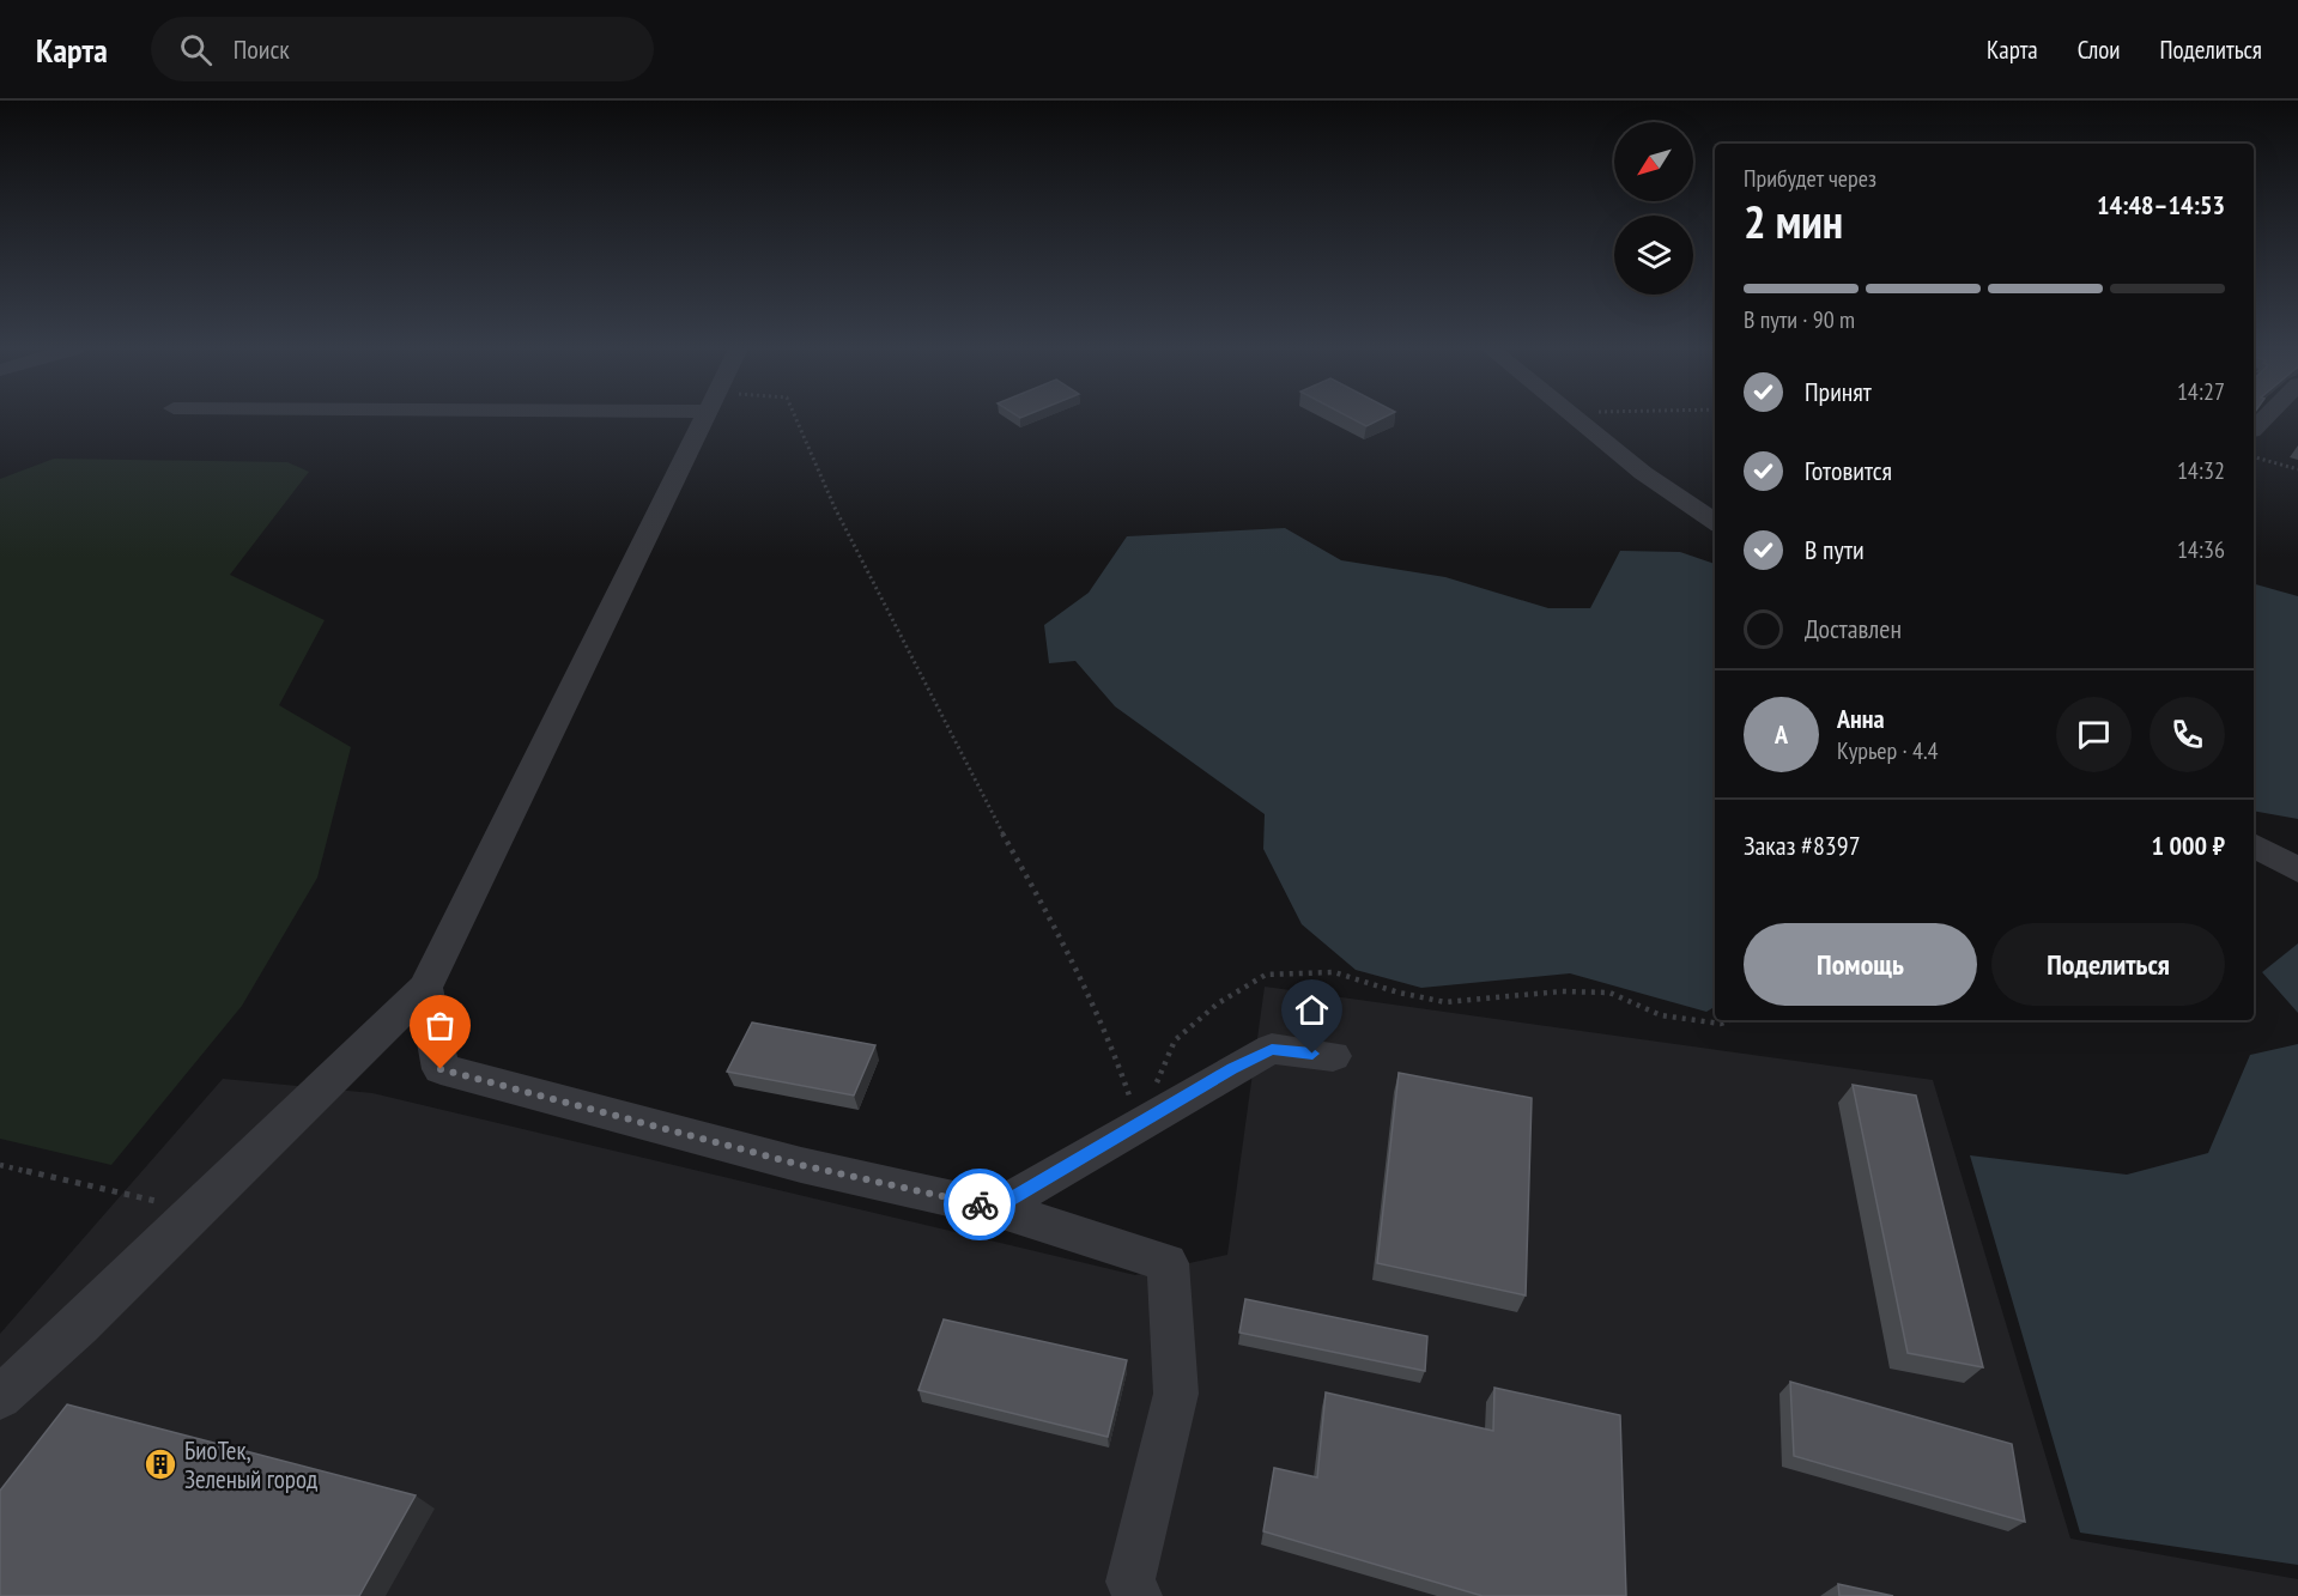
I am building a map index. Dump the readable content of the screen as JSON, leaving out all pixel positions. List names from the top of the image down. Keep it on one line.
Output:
{"places":{"building":["БиоТек, Зеленый город"]},"north":"bottom left","page":{"header":"Карта","search":"Поиск","nav":["Карта","Слои","Поделиться"],"heading":["2 мин","Прибудет через","14:48–14:53"],"panel":["Анна","Курьер · 4.4","Заказ #8397","1 000 ₽"],"bar":"В пути · 90 m","list":[["Принят","14:27"],["Готовится","14:32"],["В пути","14:36"],"Доставлен"],"round":"А","buttons":["Помощь","Поделиться"]}}
